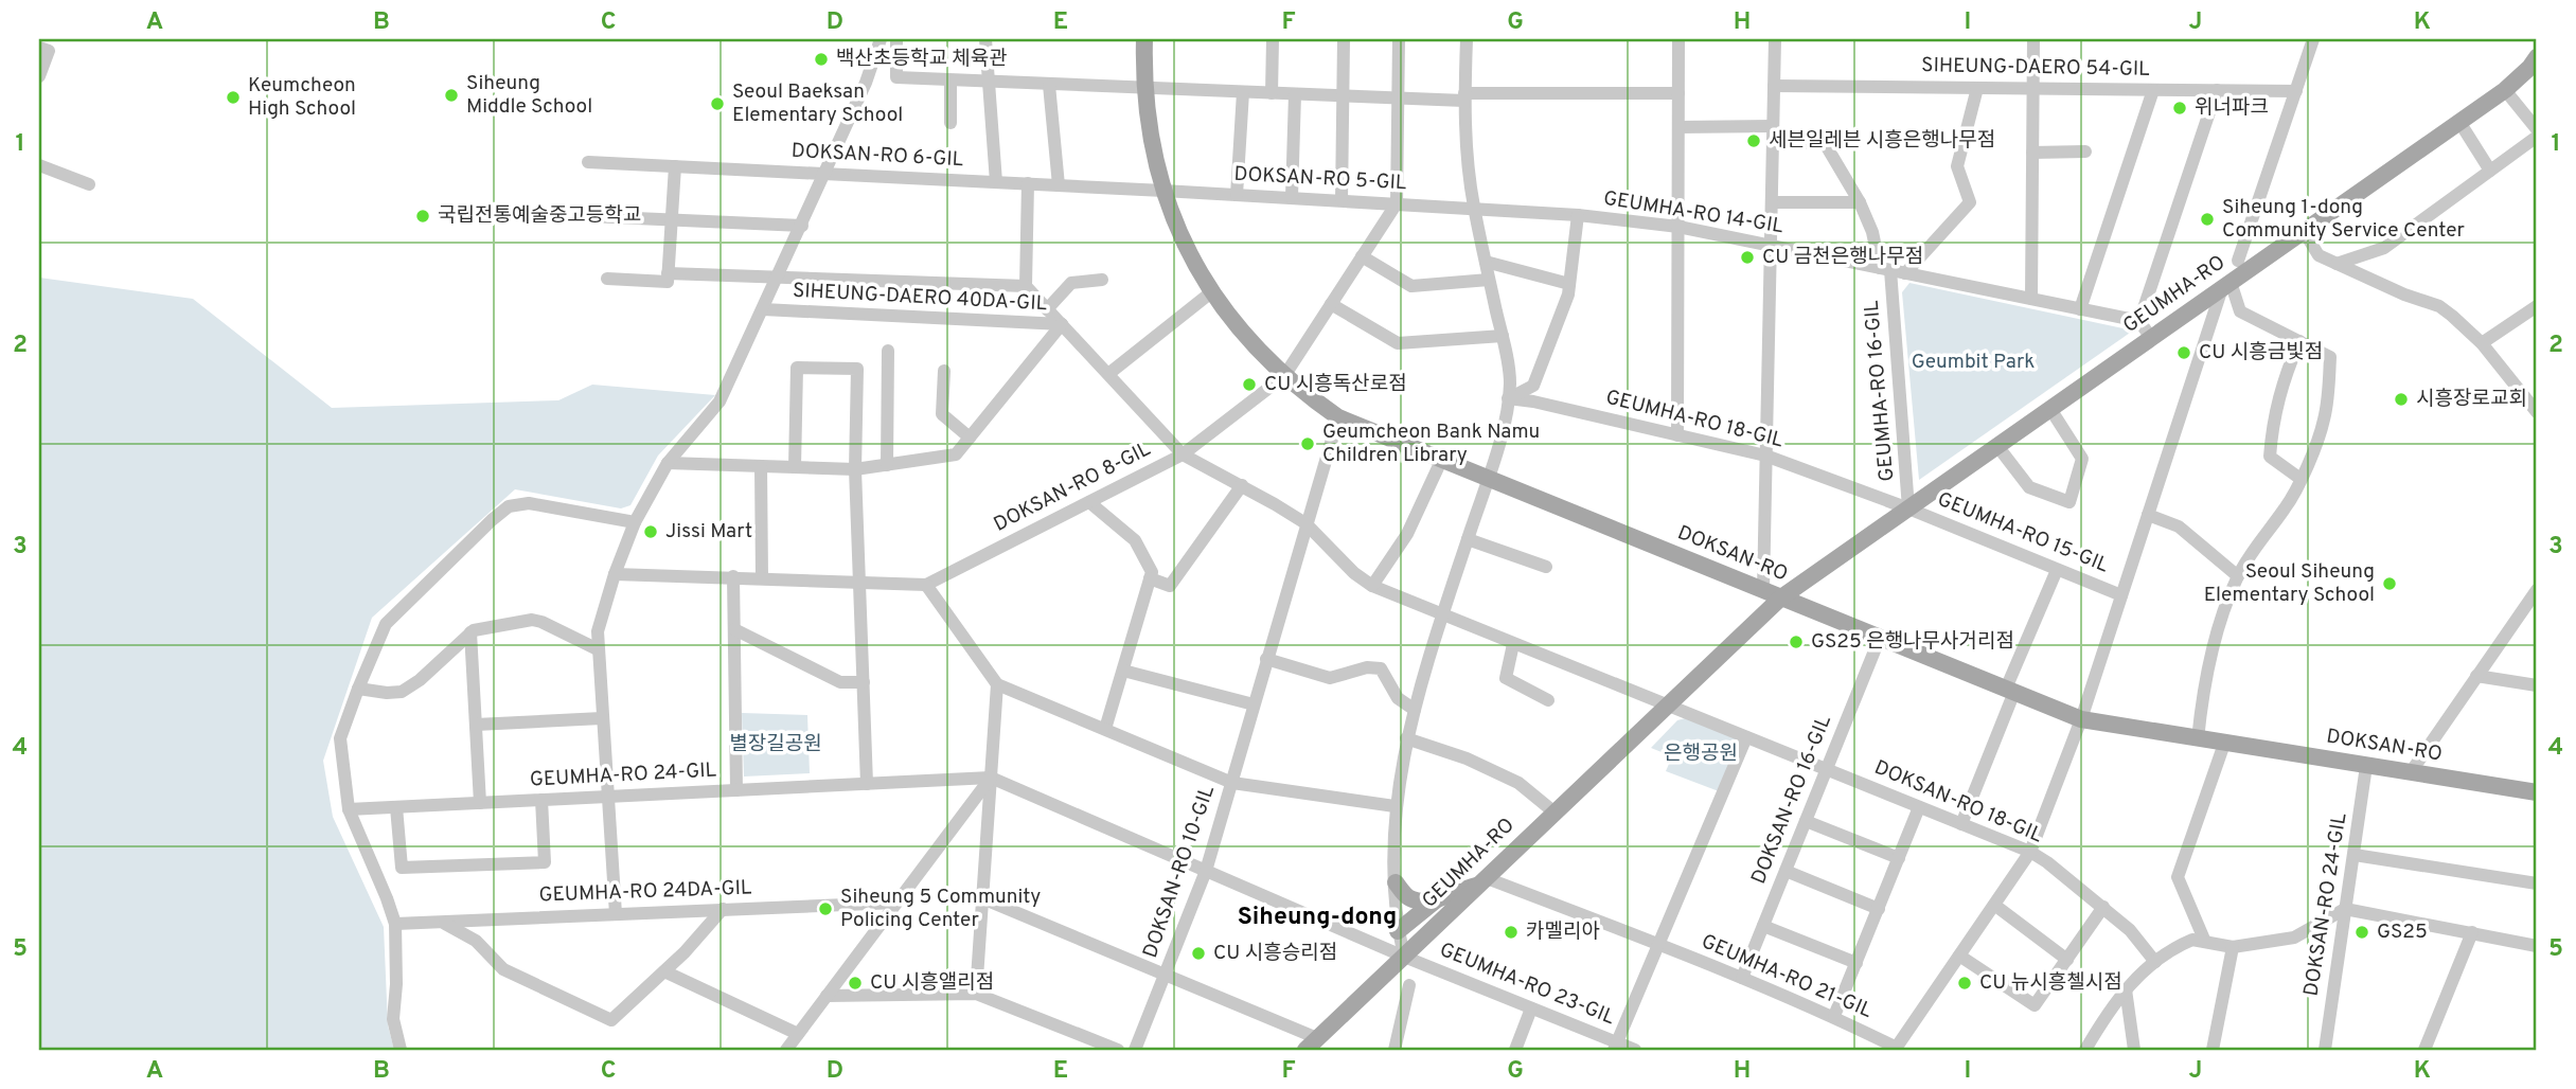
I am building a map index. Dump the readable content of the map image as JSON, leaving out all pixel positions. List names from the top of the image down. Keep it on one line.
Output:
{"streets":{"main road":["GEUMHA-RO","DOKSAN-RO"],"street":["SIHEUNG-DAERO 54-GIL","DOKSAN-RO 6-GIL","DOKSAN-RO 5-GIL","GEUMHA-RO 14-GIL","SIHEUNG-DAERO 40DA-GIL","GEUMHA-RO 16-GIL","GEUMHA-RO 18-GIL","DOKSAN-RO 8-GIL","GEUMHA-RO 15-GIL","GEUMHA-RO 24-GIL","DOKSAN-RO 16-GIL","DOKSAN-RO 18-GIL","DOKSAN-RO 10-GIL","GEUMHA-RO 24DA-GIL","DOKSAN-RO 24-GIL","GEUMHA-RO 21-GIL","GEUMHA-RO 23-GIL"]},"crossings":[["DOKSAN-RO 6-GIL","DOKSAN-RO 5-GIL"],["DOKSAN-RO 6-GIL","DOKSAN-RO"],["DOKSAN-RO 5-GIL","GEUMHA-RO 14-GIL"],["DOKSAN-RO 5-GIL","DOKSAN-RO 8-GIL"],["DOKSAN-RO 5-GIL","DOKSAN-RO"],["GEUMHA-RO 14-GIL","GEUMHA-RO 16-GIL"],["GEUMHA-RO","GEUMHA-RO 16-GIL"],["GEUMHA-RO","GEUMHA-RO 18-GIL"],["GEUMHA-RO","GEUMHA-RO 15-GIL"],["GEUMHA-RO","DOKSAN-RO"],["GEUMHA-RO","GEUMHA-RO 24-GIL"],["GEUMHA-RO","DOKSAN-RO 10-GIL"],["GEUMHA-RO","GEUMHA-RO 21-GIL"],["GEUMHA-RO","GEUMHA-RO 23-GIL"],["GEUMHA-RO 16-GIL","GEUMHA-RO 18-GIL"],["GEUMHA-RO 16-GIL","GEUMHA-RO 15-GIL"],["GEUMHA-RO 18-GIL","GEUMHA-RO 15-GIL"],["DOKSAN-RO 8-GIL","DOKSAN-RO"],["DOKSAN-RO","DOKSAN-RO 16-GIL"],["DOKSAN-RO","DOKSAN-RO 10-GIL"],["DOKSAN-RO","DOKSAN-RO 24-GIL"],["GEUMHA-RO 24-GIL","DOKSAN-RO 10-GIL"],["GEUMHA-RO 24-GIL","GEUMHA-RO 23-GIL"],["DOKSAN-RO 16-GIL","DOKSAN-RO 18-GIL"],["DOKSAN-RO 16-GIL","GEUMHA-RO 21-GIL"]],"districts":["Siheung-dong"],"parks":["Geumbit Park","별장길공원","은행공원"],"places":["백산초등학교 체육관","Siheung Middle School","Keumcheon High School","Seoul Baeksan Elementary School","위너파크","세븐일레븐 시흥은행나무점","국립전통예술중고등학교","Siheung 1-dong Community Service Center","CU 금천은행나무점","CU 시흥금빛점","CU 시흥독산로점","시흥장로교회","Geumcheon Bank Namu Children Library","Jissi Mart","Seoul Siheung Elementary School","GS25 은행나무사거리점","Siheung 5 Community Policing Center","카멜리아","GS25","CU 시흥승리점","CU 시흥앨리점","CU 뉴시흥첼시점"],"grid":{"columns":["A","B","C","D","E","F","G","H","I","J","K"],"rows":["1","2","3","4","5"]}}
